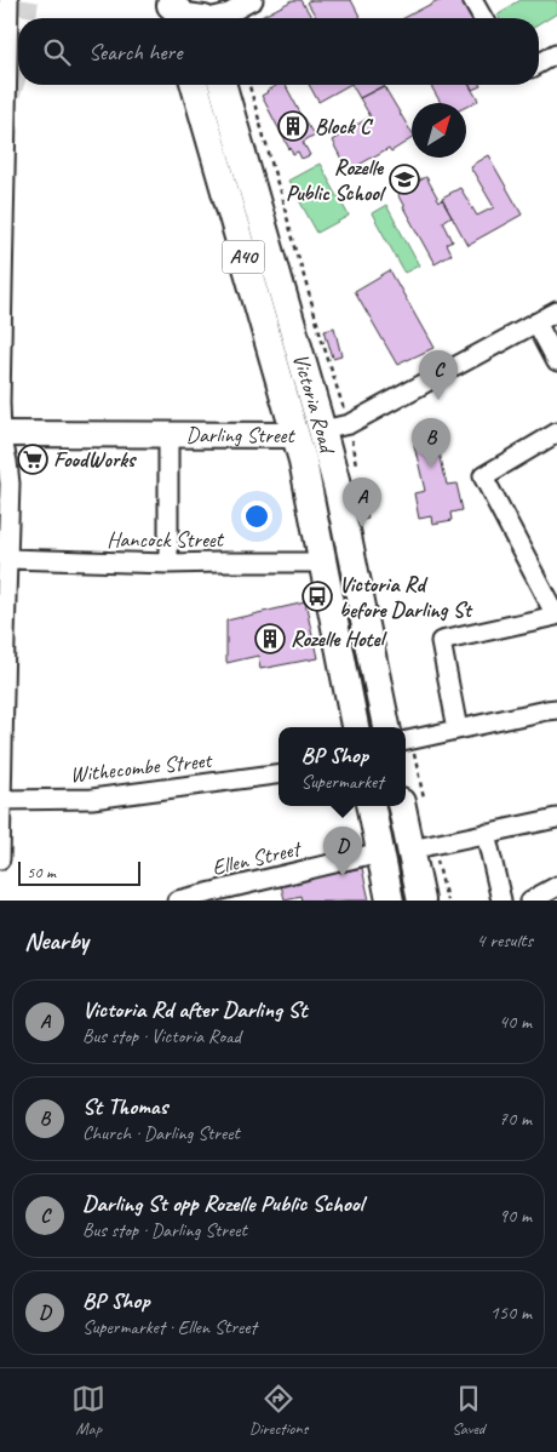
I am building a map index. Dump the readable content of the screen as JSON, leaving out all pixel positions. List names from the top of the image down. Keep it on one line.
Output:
{"streets":{"highway":["A40","Victoria Road"],"main road":["Darling Street"],"street":["Hancock Street","Withecombe Street","Ellen Street"]},"crossings":[["Victoria Road","Darling Street"],["Victoria Road","Hancock Street"]],"places":{"building":["Block C","Rozelle Hotel"],"school or university":["Rozelle Public School"],"supermarket":["FoodWorks"],"bus stop":["Victoria Rd before Darling St"]},"scale_bar":"50 m","north":"top right","page":{"search":"Search here","pins":["C","B","A","D"],"popup":["BP Shop","Supermarket"],"scale":"50 m","heading":["Nearby","4 results"],"list":[{"mark":"A","name":"Victoria Rd after Darling St","note":"Bus stop · Victoria Road","value":"40 m"},{"mark":"B","name":"St Thomas","note":"Church · Darling Street","value":"70 m"},{"mark":"C","name":"Darling St opp Rozelle Public School","note":"Bus stop · Darling Street","value":"90 m"},{"mark":"D","name":"BP Shop","note":"Supermarket · Ellen Street","value":"150 m"}],"nav":["Map","Directions","Saved"]}}
